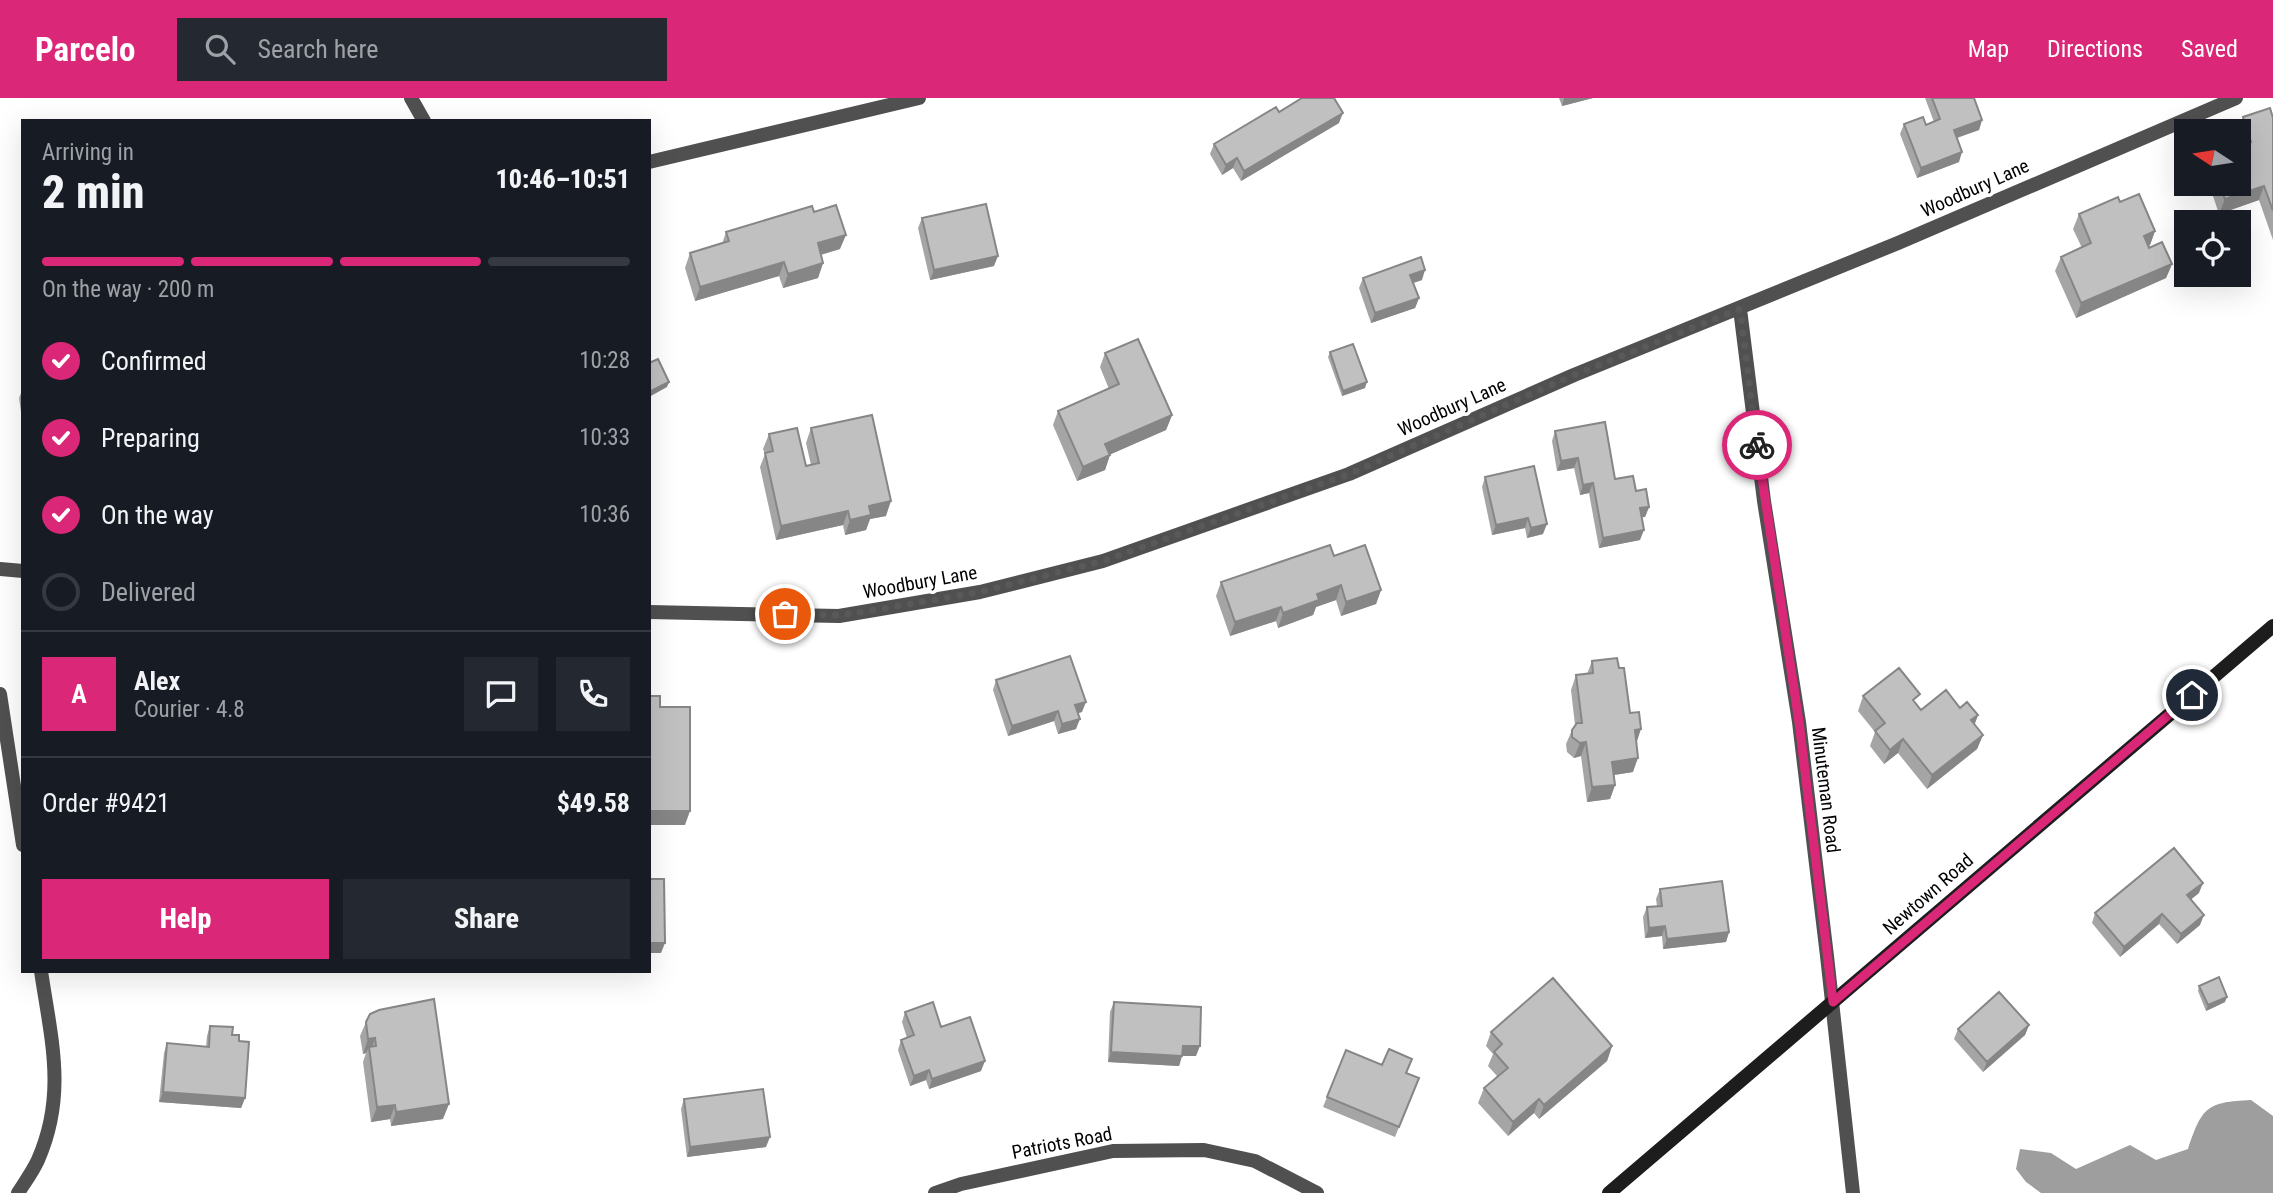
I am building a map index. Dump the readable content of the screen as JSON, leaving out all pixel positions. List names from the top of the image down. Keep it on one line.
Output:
{"streets":{"street":["Woodbury Lane","Minuteman Road","Newtown Road","Patriots Road"]},"crossings":[["Woodbury Lane","Minuteman Road"],["Minuteman Road","Newtown Road"]],"north":"left","page":{"header":"Parcelo","search":"Search here","nav":["Map","Directions","Saved"],"heading":["2 min","Arriving in","10:46–10:51"],"panel":["Alex","Courier · 4.8","Order #9421","$49.58"],"bar":"On the way · 200 m","list":[["Confirmed","10:28"],["Preparing","10:33"],["On the way","10:36"],"Delivered"],"round":"A","buttons":["Help","Share"]}}
